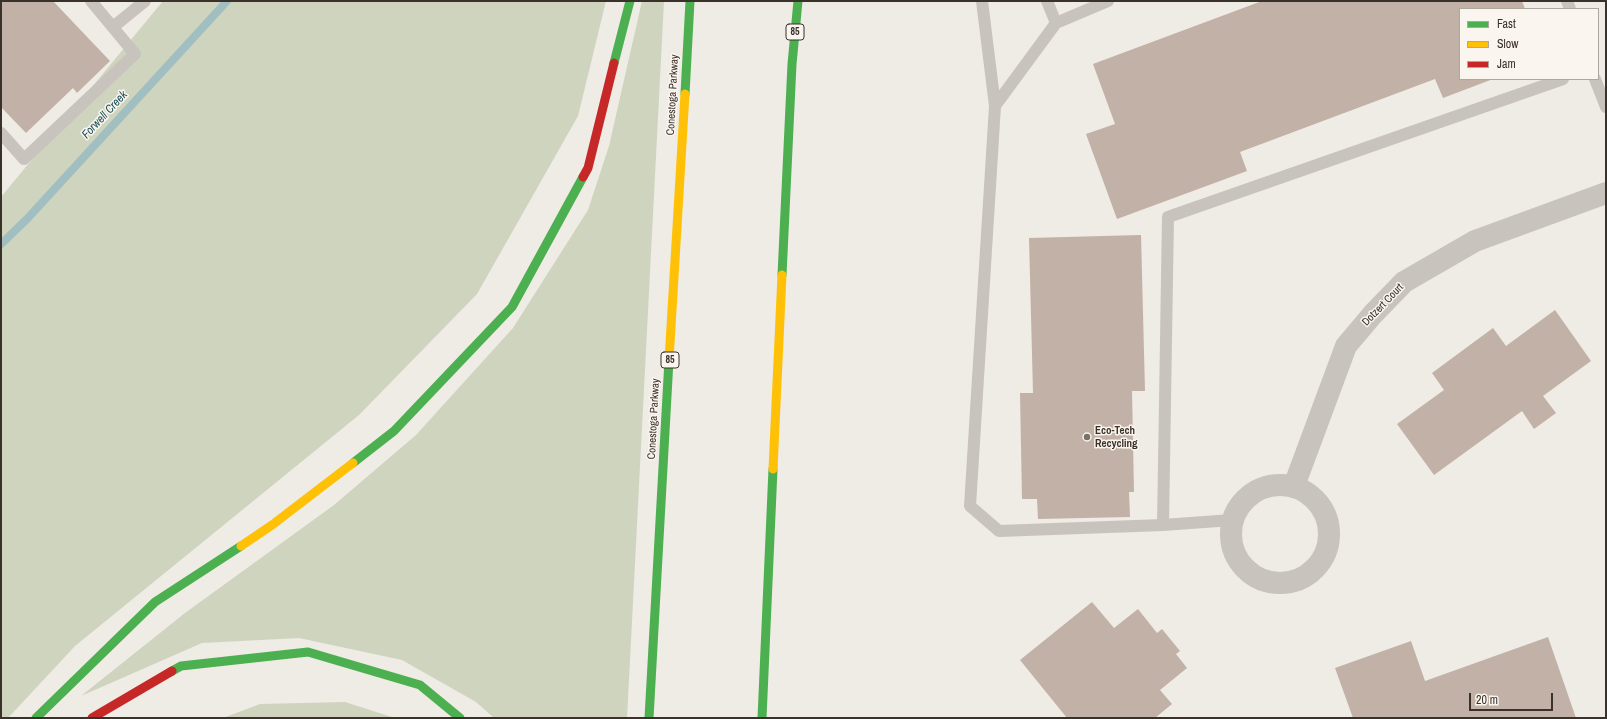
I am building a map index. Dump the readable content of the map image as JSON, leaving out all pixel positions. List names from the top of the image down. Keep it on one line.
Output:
{"streets":{"highway":["85","Conestoga Parkway"],"street":["Dotzert Court"]},"water":["Forwell Creek"],"places":["Eco-Tech Recycling"],"legend":["Fast","Slow","Jam"],"scale_bar":"20 m"}
